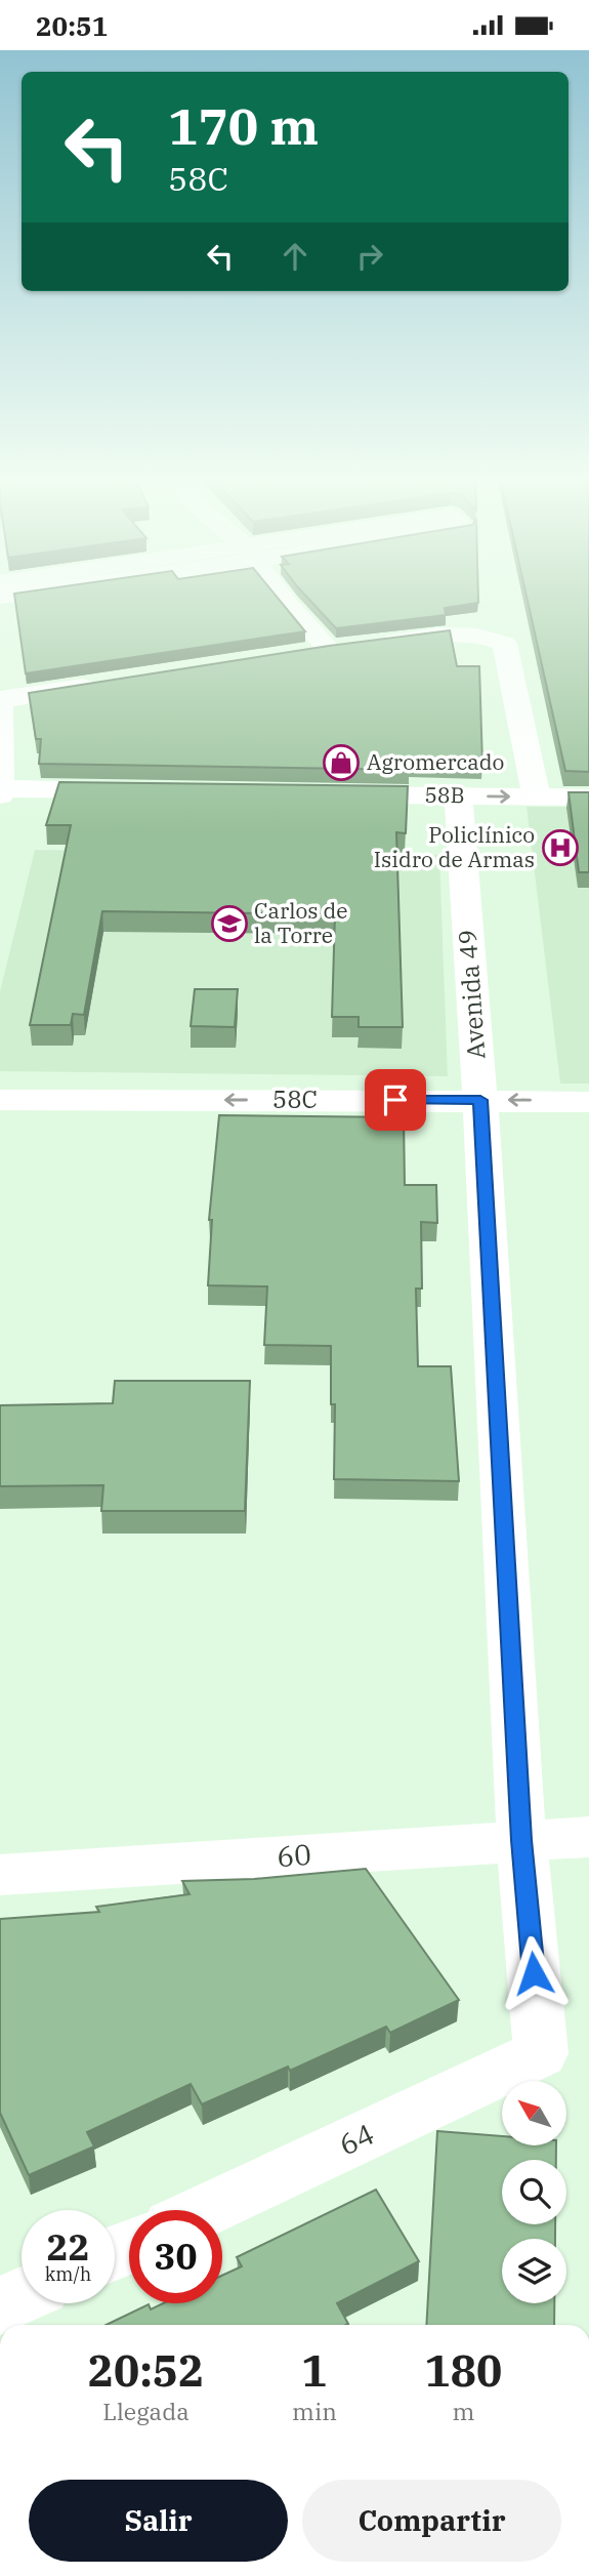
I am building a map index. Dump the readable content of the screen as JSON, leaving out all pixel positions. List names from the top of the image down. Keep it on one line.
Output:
{"streets":{"street":["58B","Avenida 49","58C","60","64"]},"crossings":[["58B","Avenida 49"],["Avenida 49","58C"],["Avenida 49","60"],["Avenida 49","64"]],"one_way":["58C"],"places":{"shop":["Agromercado"],"hospital":["Policlínico Isidro de Armas"],"school or university":["Carlos de la Torre"]},"north":"top left","page":{"status":"20:51","turn":["170 m","58C"],"speed":"22 km/h","limit":"30","eta":["20:52","Llegada","1","min","180","m"],"buttons":["Salir","Compartir"]}}
